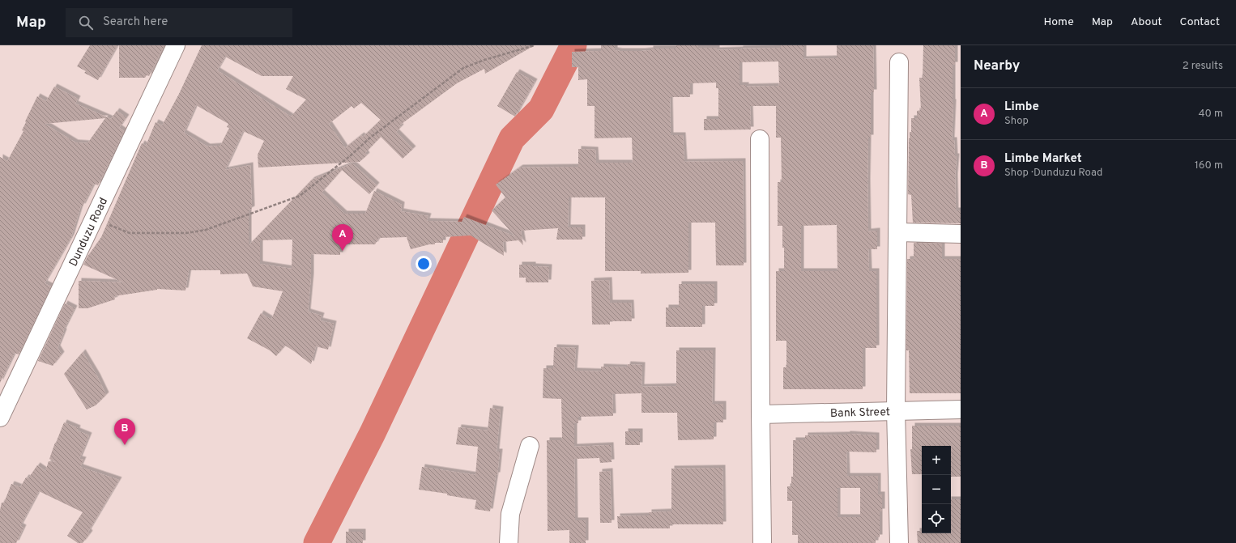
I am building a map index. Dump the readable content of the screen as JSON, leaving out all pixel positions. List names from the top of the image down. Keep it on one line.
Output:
{"streets":{"street":["Dunduzu Road","Bank Street"]},"page":{"header":"Map","search":"Search here","nav":["Home","Map","About","Contact"],"heading":["Nearby","2 results"],"list":[{"mark":"A","name":"Limbe","note":"Shop","value":"40 m"},{"mark":"B","name":"Limbe Market","note":"Shop · Dunduzu Road","value":"160 m"}],"pins":["A","B"],"map_buttons":["+","−"]}}
